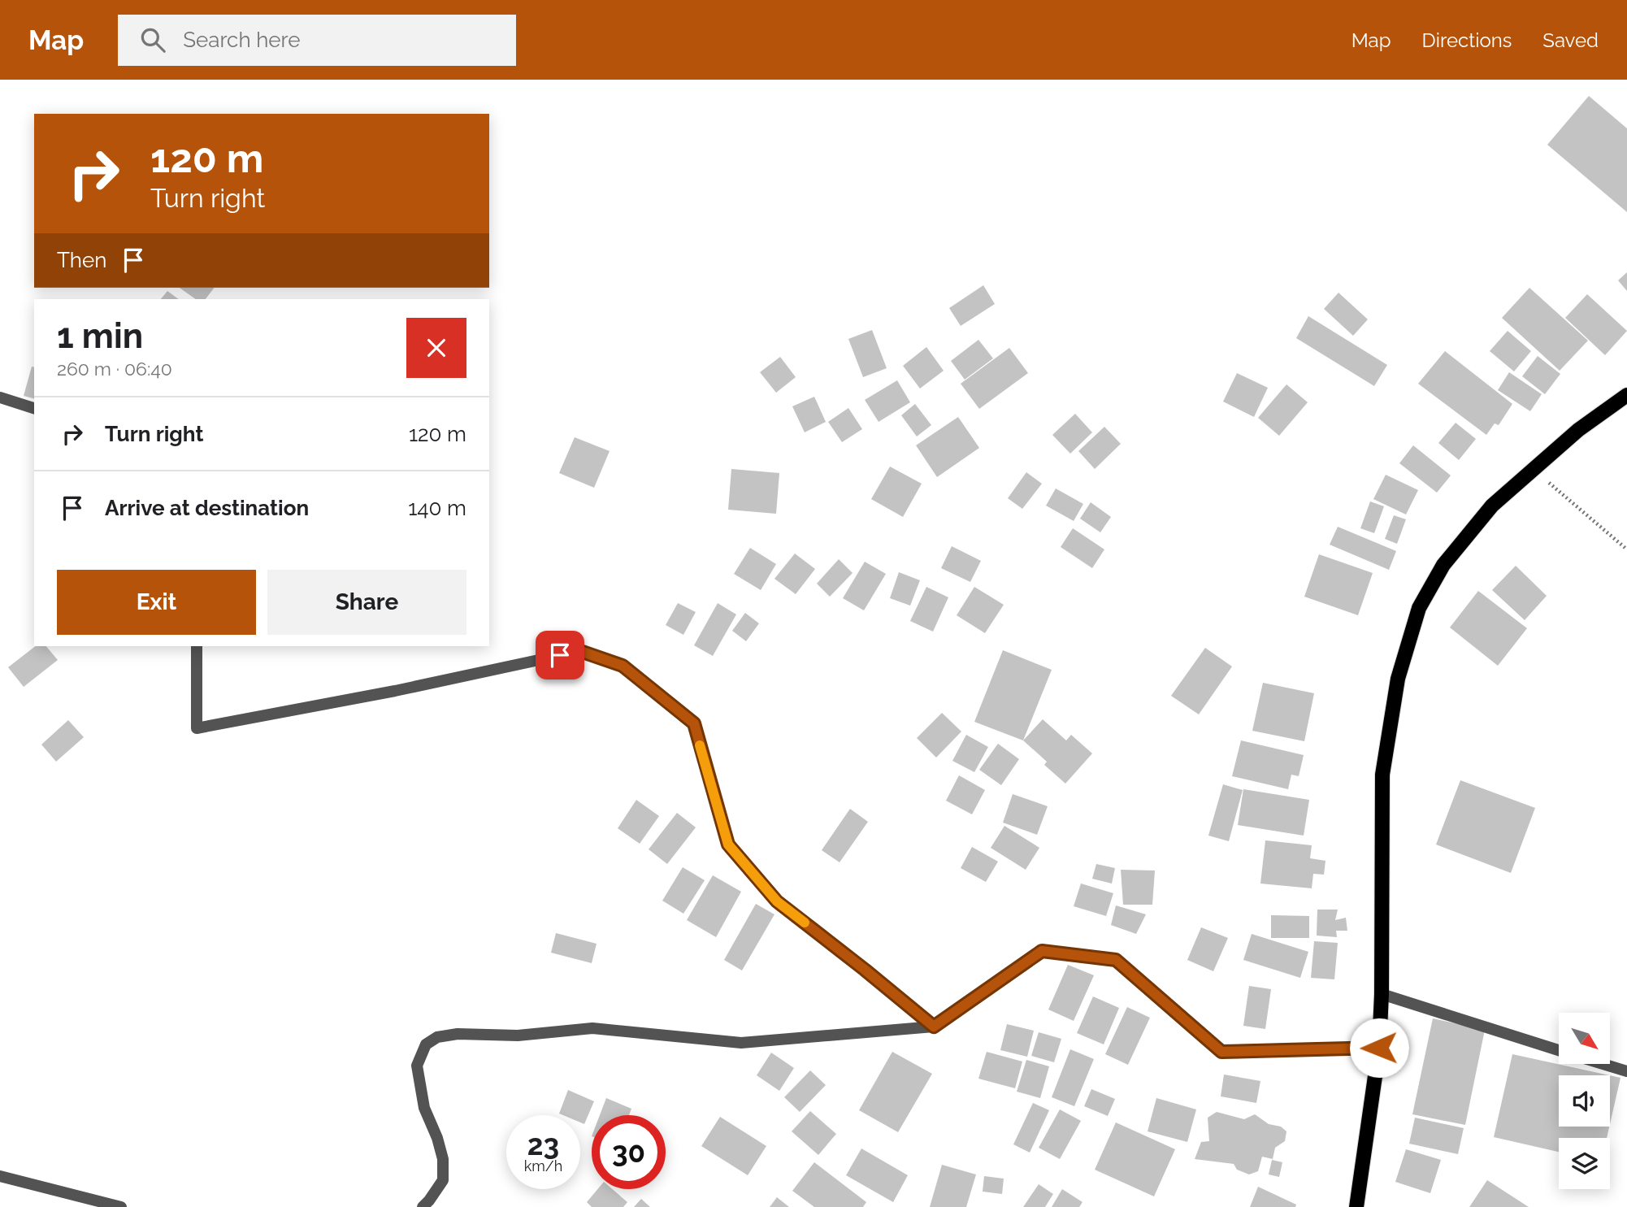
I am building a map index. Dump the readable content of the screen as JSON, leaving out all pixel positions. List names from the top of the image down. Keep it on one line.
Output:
{"north":"bottom right","page":{"header":"Map","search":"Search here","nav":["Map","Directions","Saved"],"turn":["120 m","Turn right"],"then":"Then","heading":["1 min","260 m · 06:40"],"list":[{"name":"Turn right","value":"120 m"},{"name":"Arrive at destination","value":"140 m"}],"buttons":["Exit","Share"],"speed":"23 km/h","limit":"30"}}
